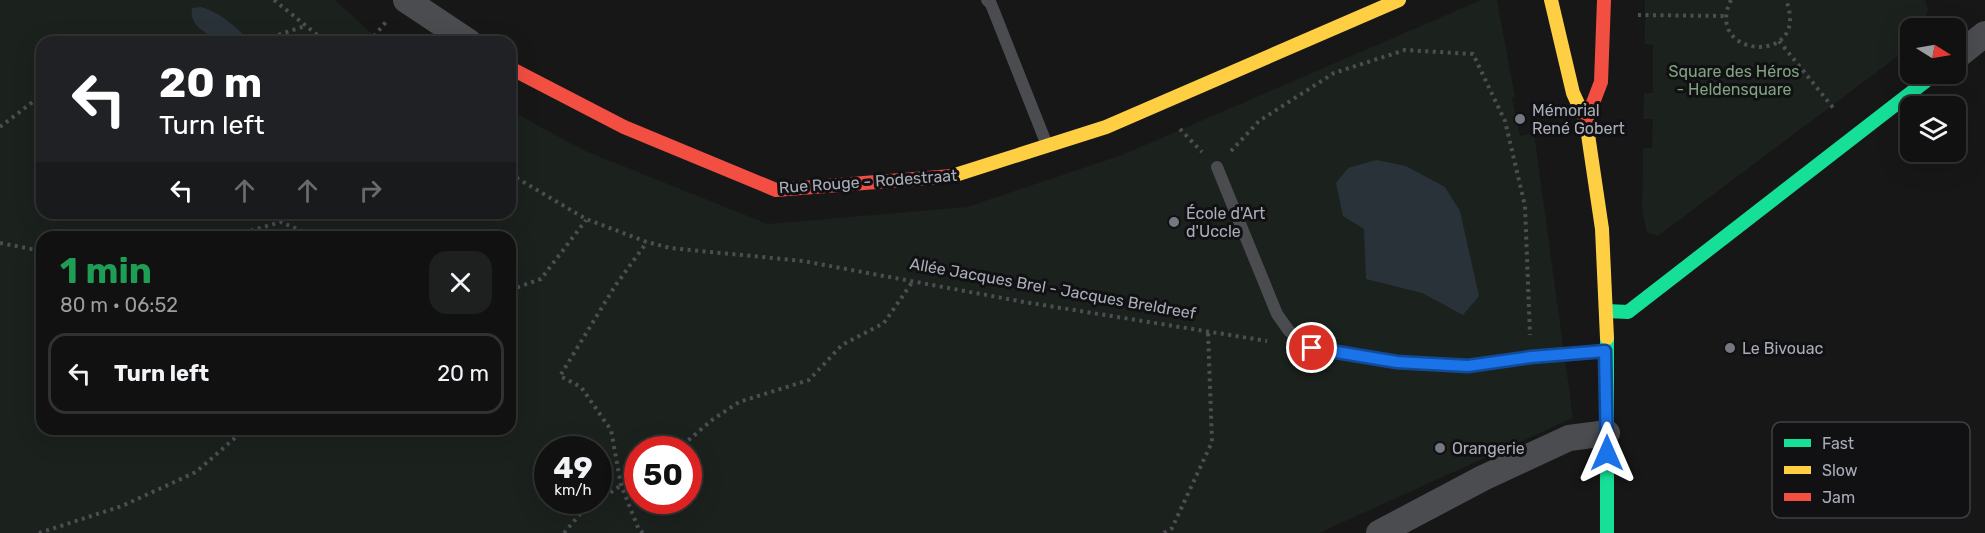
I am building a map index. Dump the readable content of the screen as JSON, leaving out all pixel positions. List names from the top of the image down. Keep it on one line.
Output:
{"streets":{"street":["Rue Rouge - Rodestraat"],"path":["Allée Jacques Brel - Jacques Breldreef"]},"parks":["Square des Héros - Heldensquare"],"places":["Mémorial René Gobert","École d'Art d'Uccle","Le Bivouac","Orangerie"],"legend":["Fast","Slow","Jam"],"north":"right","page":{"turn":["20 m","Turn left"],"heading":["1 min","80 m · 06:52"],"list":[{"name":"Turn left","value":"20 m"}],"speed":"49 km/h","limit":"50"}}
